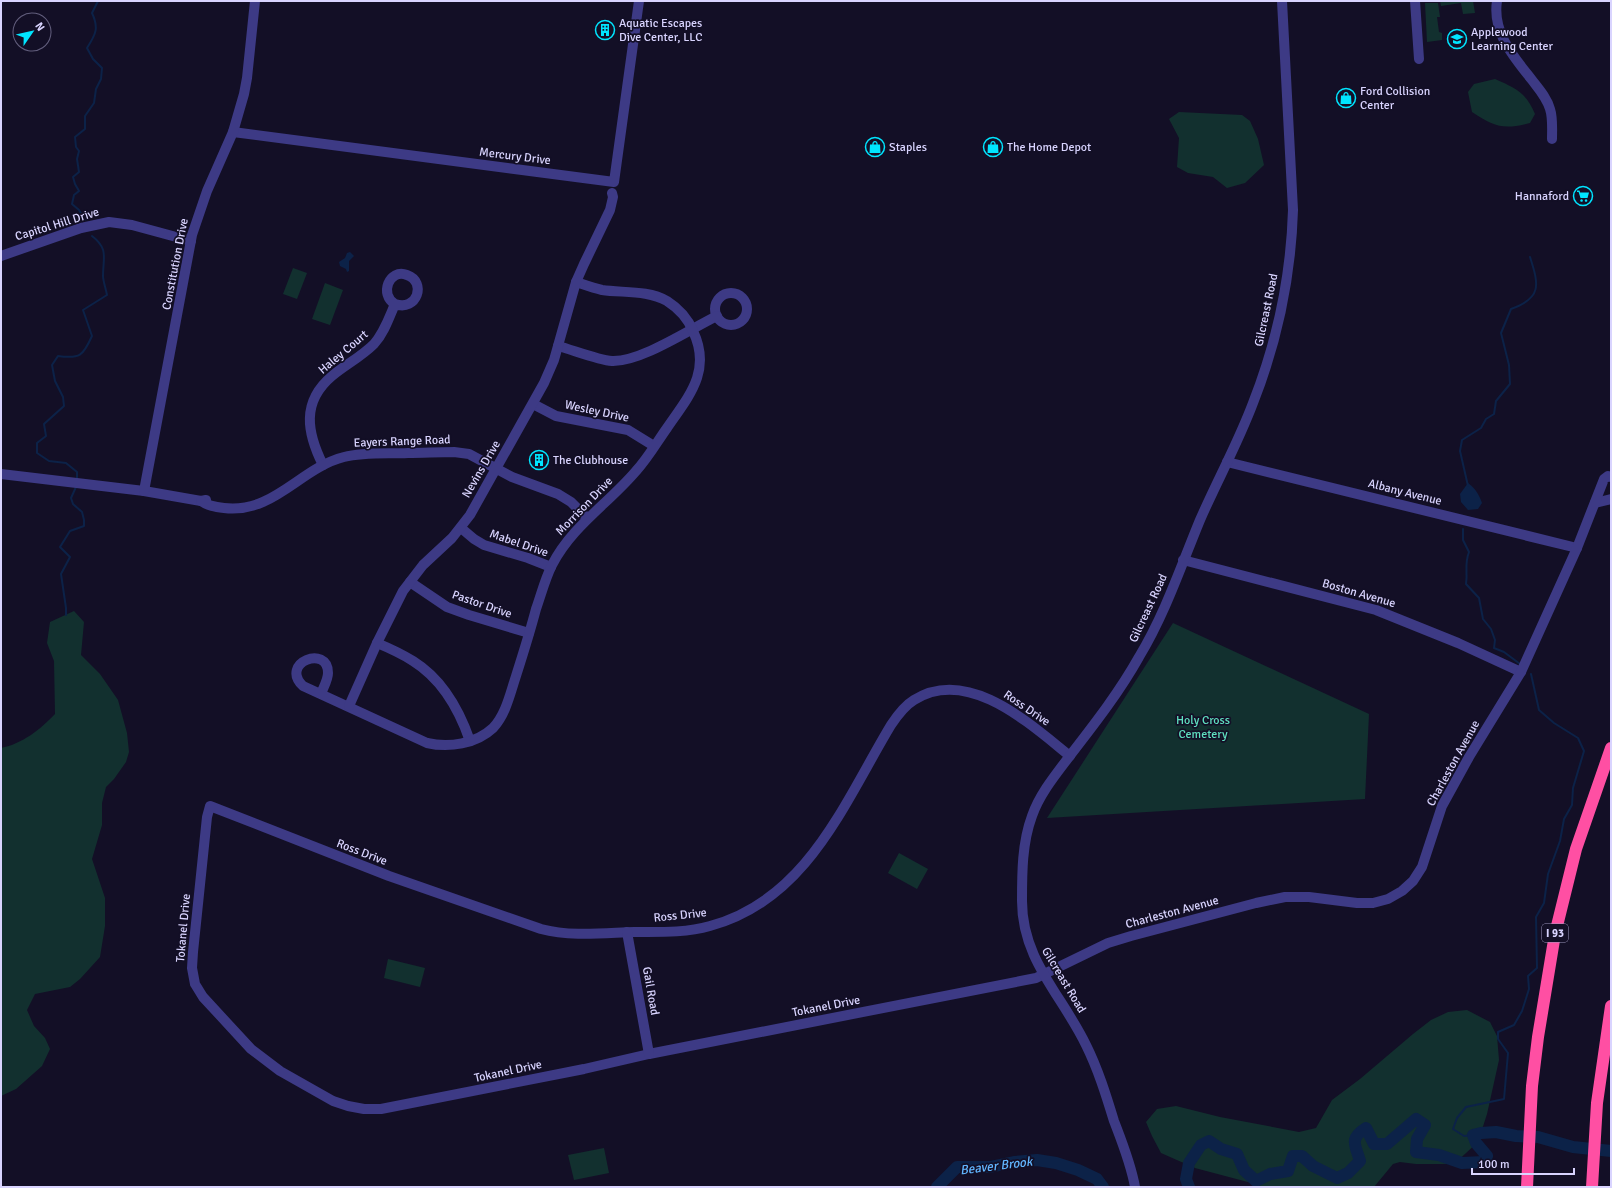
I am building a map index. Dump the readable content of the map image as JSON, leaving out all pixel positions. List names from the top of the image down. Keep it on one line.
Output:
{"streets":{"highway":["I 93"],"street":["Mercury Drive","Capitol Hill Drive","Constitution Drive","Gilcreast Road","Haley Court","Wesley Drive","Eayers Range Road","Nevins Drive","Albany Avenue","Morrison Drive","Mabel Drive","Boston Avenue","Pastor Drive","Ross Drive","Charleston Avenue","Tokanel Drive","Gail Road"]},"crossings":[["Mercury Drive","Constitution Drive"],["Mercury Drive","Nevins Drive"],["Capitol Hill Drive","Constitution Drive"],["Constitution Drive","Eayers Range Road"],["Gilcreast Road","Albany Avenue"],["Gilcreast Road","Boston Avenue"],["Gilcreast Road","Ross Drive"],["Gilcreast Road","Charleston Avenue"],["Gilcreast Road","Tokanel Drive"],["Haley Court","Eayers Range Road"],["Wesley Drive","Nevins Drive"],["Wesley Drive","Morrison Drive"],["Eayers Range Road","Nevins Drive"],["Eayers Range Road","Morrison Drive"],["Nevins Drive","Morrison Drive"],["Nevins Drive","Mabel Drive"],["Nevins Drive","Pastor Drive"],["Albany Avenue","Charleston Avenue"],["Morrison Drive","Mabel Drive"],["Morrison Drive","Pastor Drive"],["Boston Avenue","Charleston Avenue"],["Ross Drive","Tokanel Drive"],["Ross Drive","Gail Road"],["Charleston Avenue","Tokanel Drive"],["Tokanel Drive","Gail Road"]],"water":["Beaver Brook"],"parks":["Holy Cross Cemetery"],"places":{"building":["Aquatic Escapes Dive Center, LLC","The Clubhouse"],"school or university":["Applewood Learning Center"],"shop":["Ford Collision Center","Staples","The Home Depot"],"supermarket":["Hannaford"]},"scale_bar":"100 m","north":"top right"}
